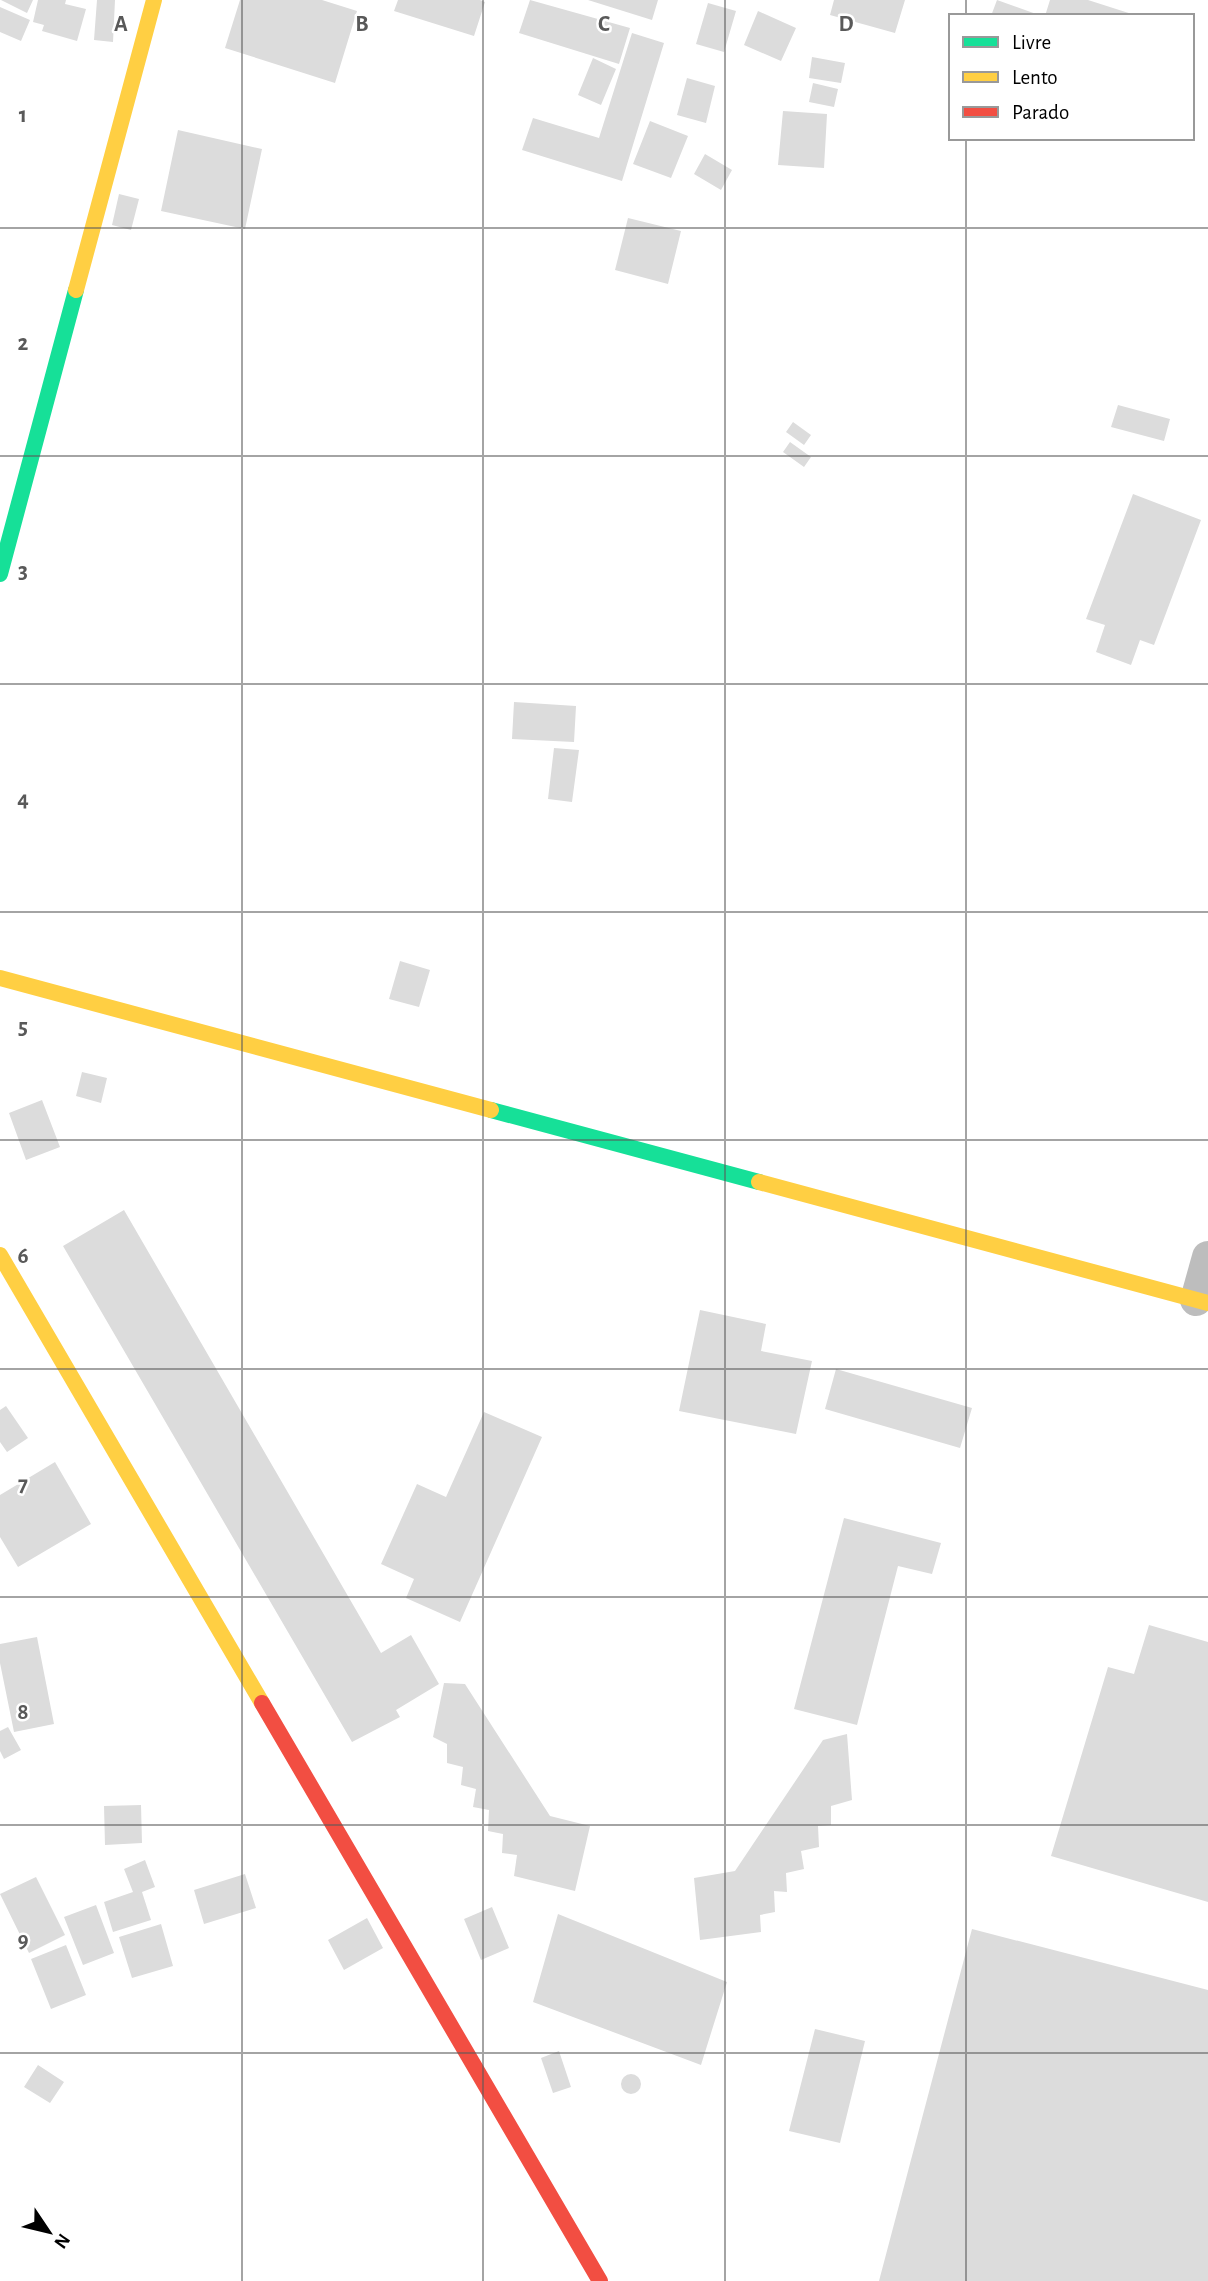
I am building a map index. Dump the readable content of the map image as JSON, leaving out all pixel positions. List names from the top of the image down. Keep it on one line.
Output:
{"legend":["Livre","Lento","Parado"],"north":"bottom right","grid":{"columns":["A","B","C","D"],"rows":["1","2","3","4","5","6","7","8","9"]}}
